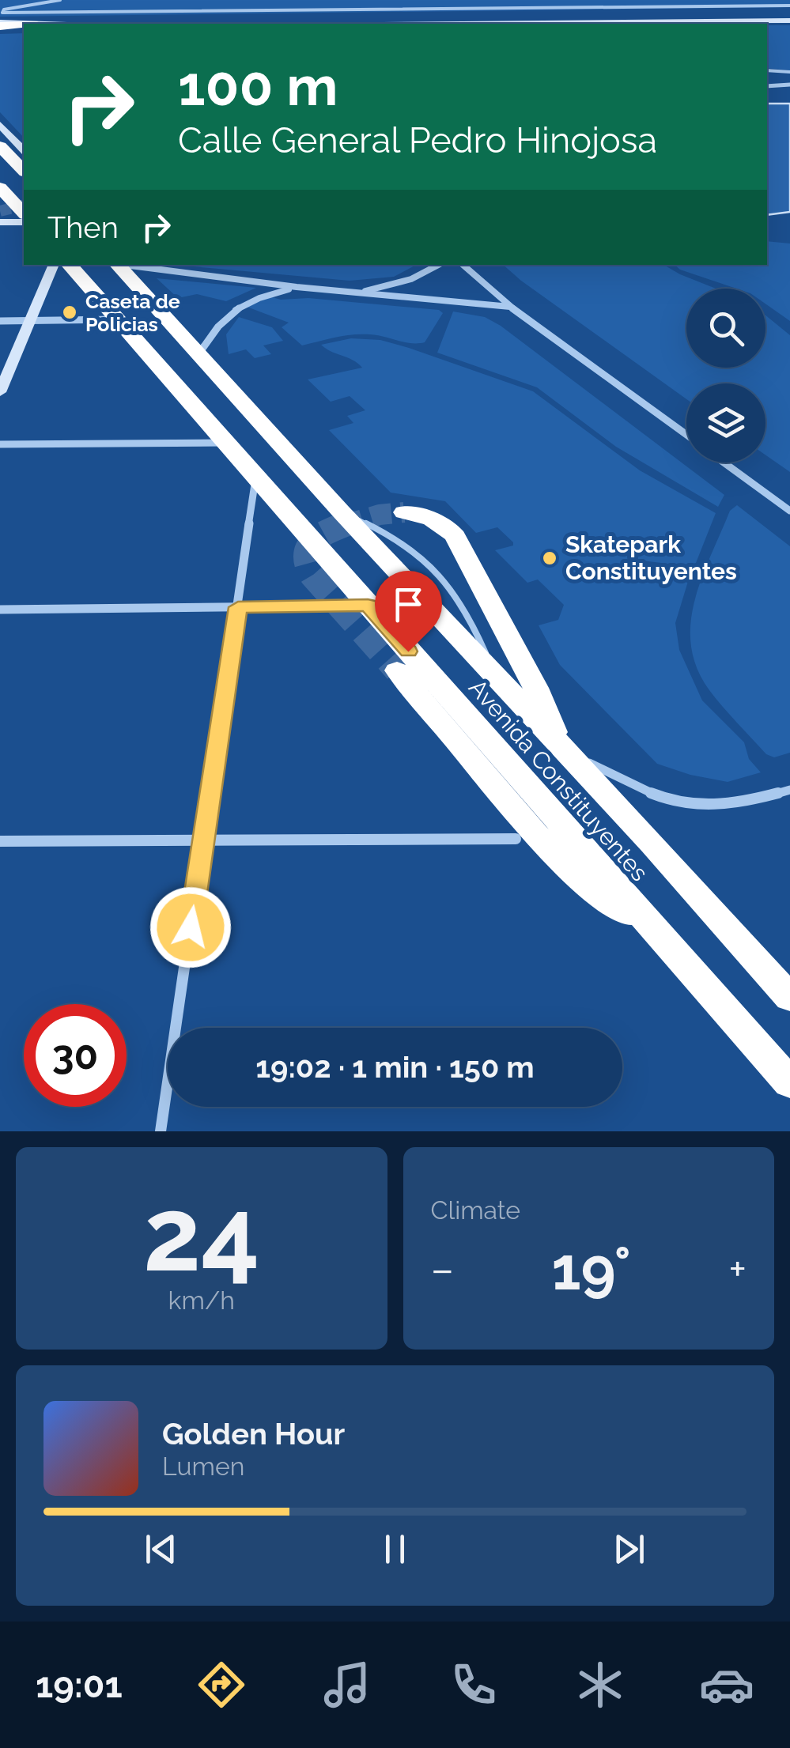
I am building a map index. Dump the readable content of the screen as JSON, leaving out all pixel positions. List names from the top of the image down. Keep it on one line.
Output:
{"streets":{"highway":["Avenida Constituyentes"]},"places":["Caseta de Policias","Skatepark Constituyentes"],"page":{"turn":["100 m","Calle General Pedro Hinojosa"],"then":"Then","limit":"30","trip":"19:02 · 1 min · 150 m","tile":[["24","km/h"],"Climate"],"heat":["−","19°","+"],"song":["Golden Hour","Lumen"],"tabs":"19:01"}}
